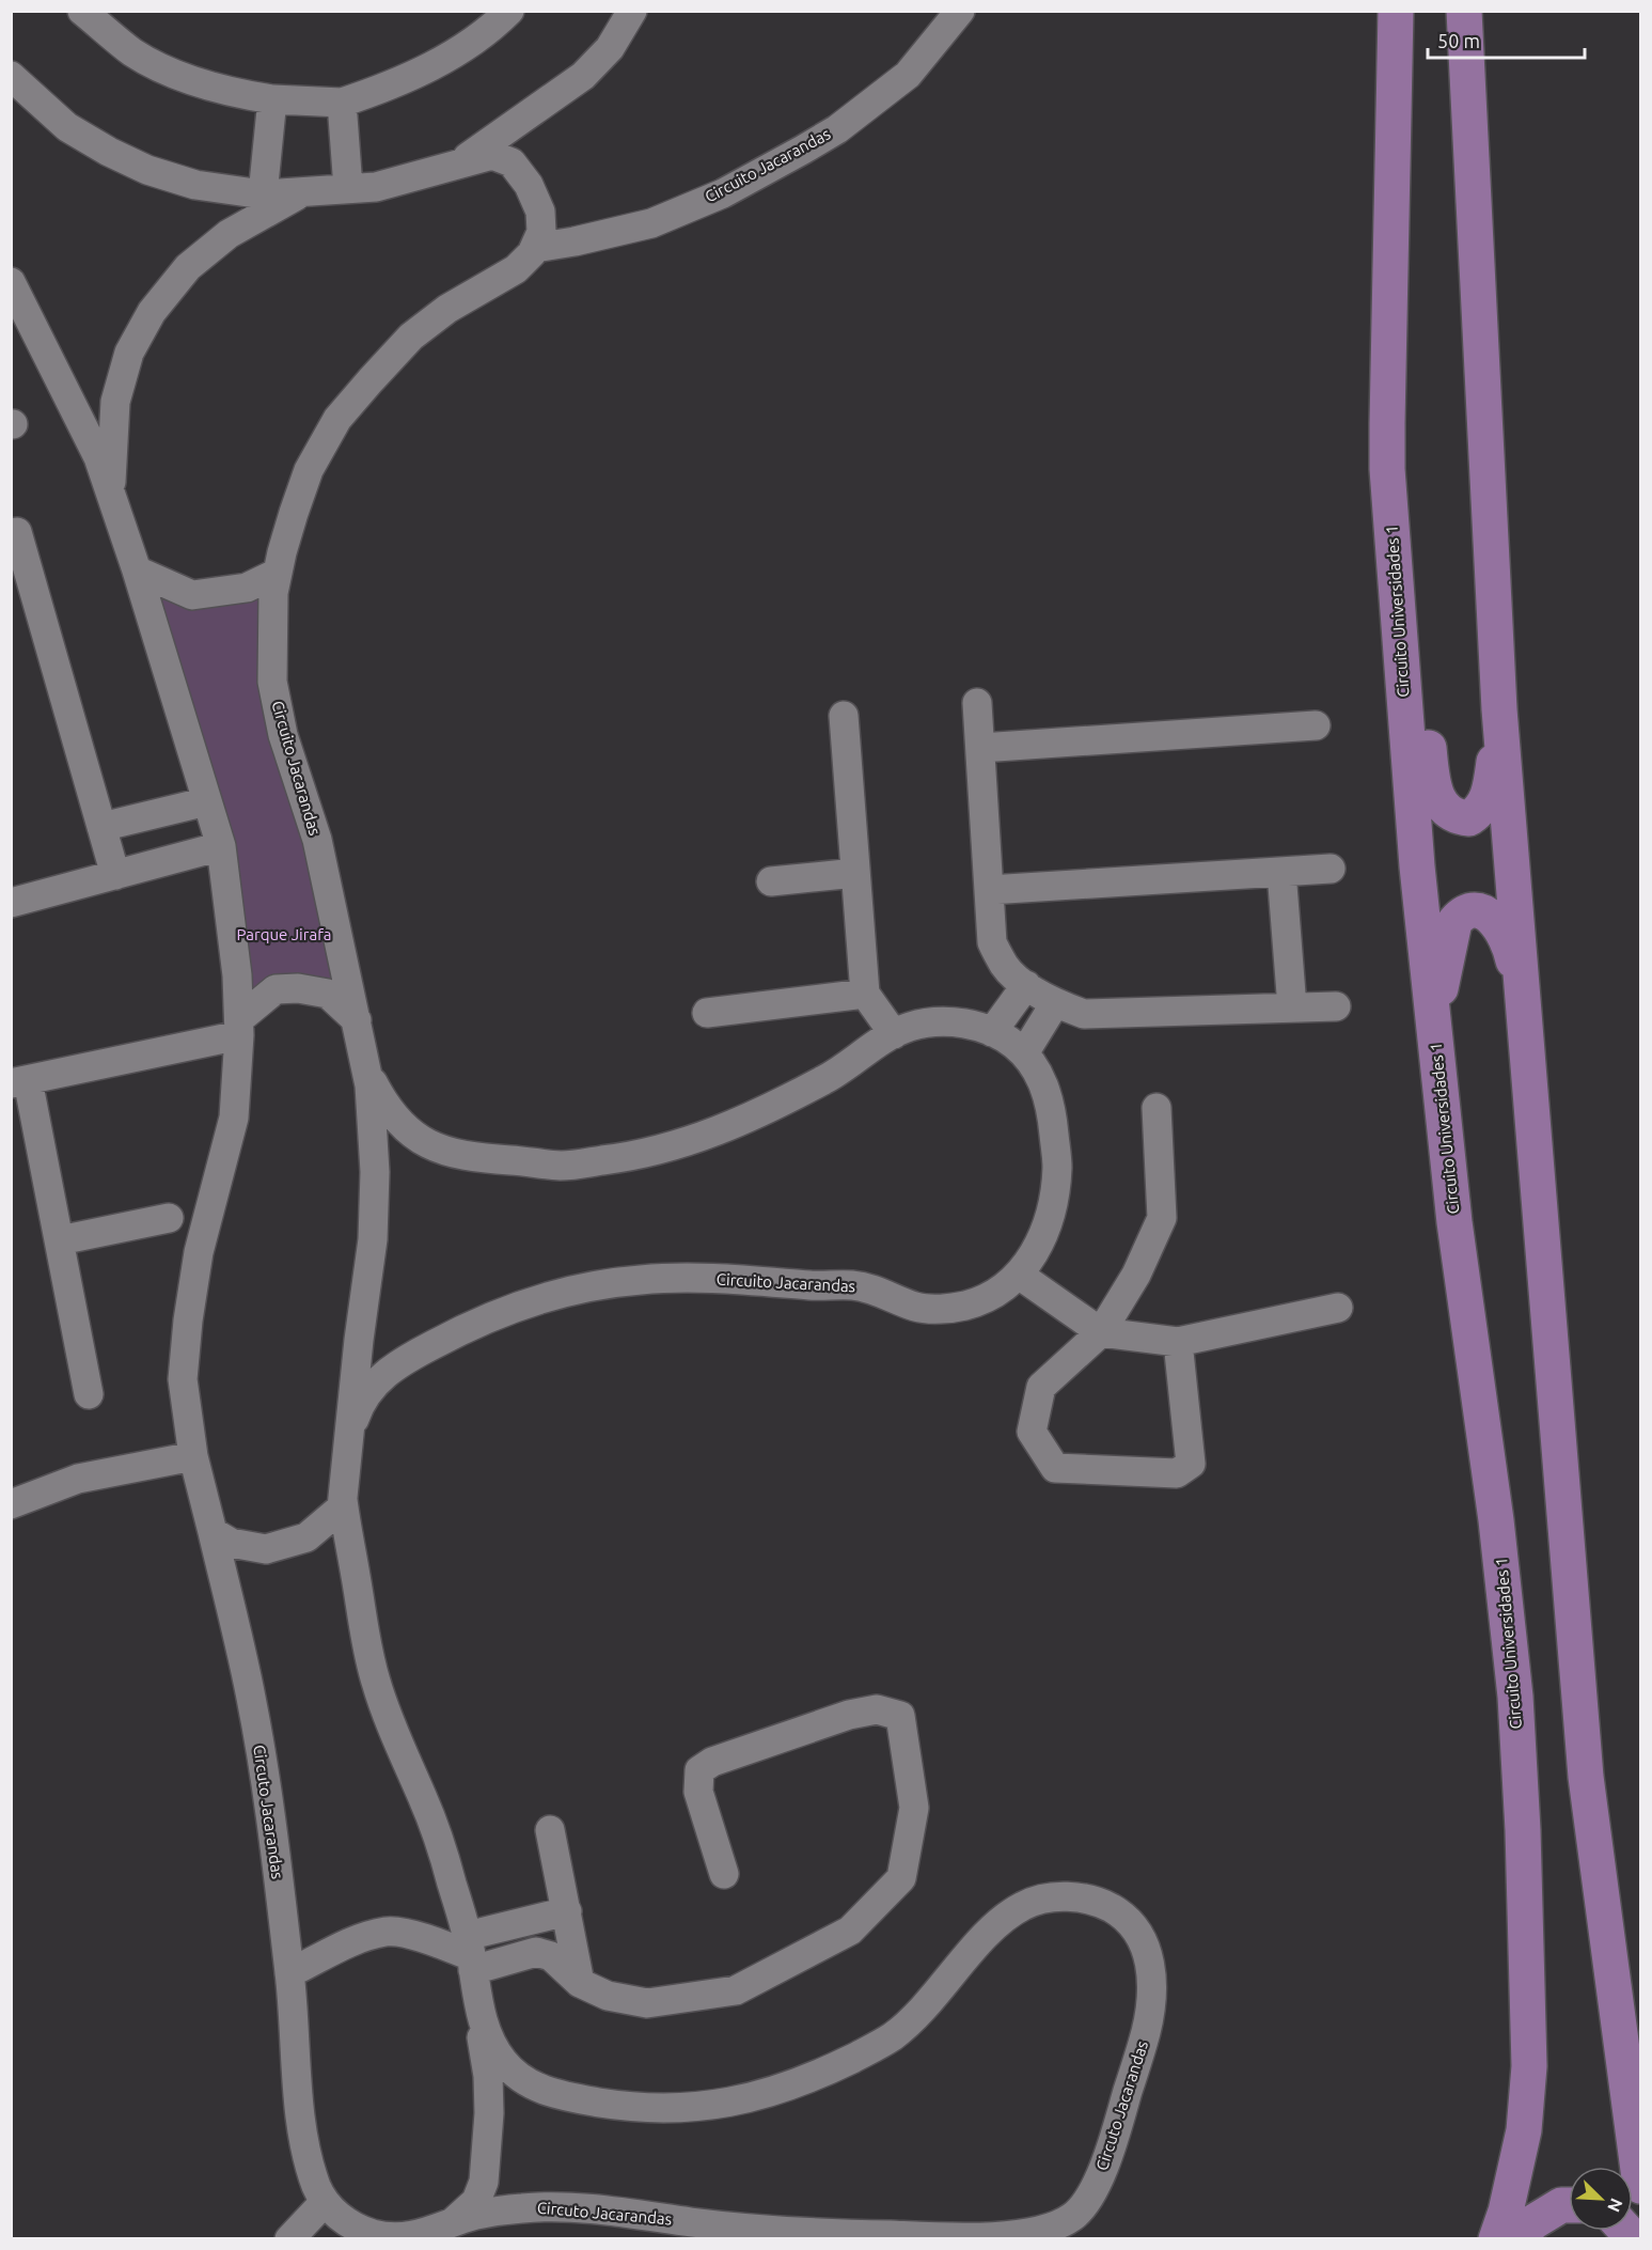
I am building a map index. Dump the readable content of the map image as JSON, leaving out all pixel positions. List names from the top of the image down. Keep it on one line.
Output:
{"streets":{"main road":["Circuito Universidades 1"],"street":["Circuito Jacarandas","Circuto Jacarandas"]},"crossings":[["Circuito Jacarandas","Circuto Jacarandas"]],"parks":["Parque Jirafa"],"scale_bar":"50 m","north":"bottom right"}
